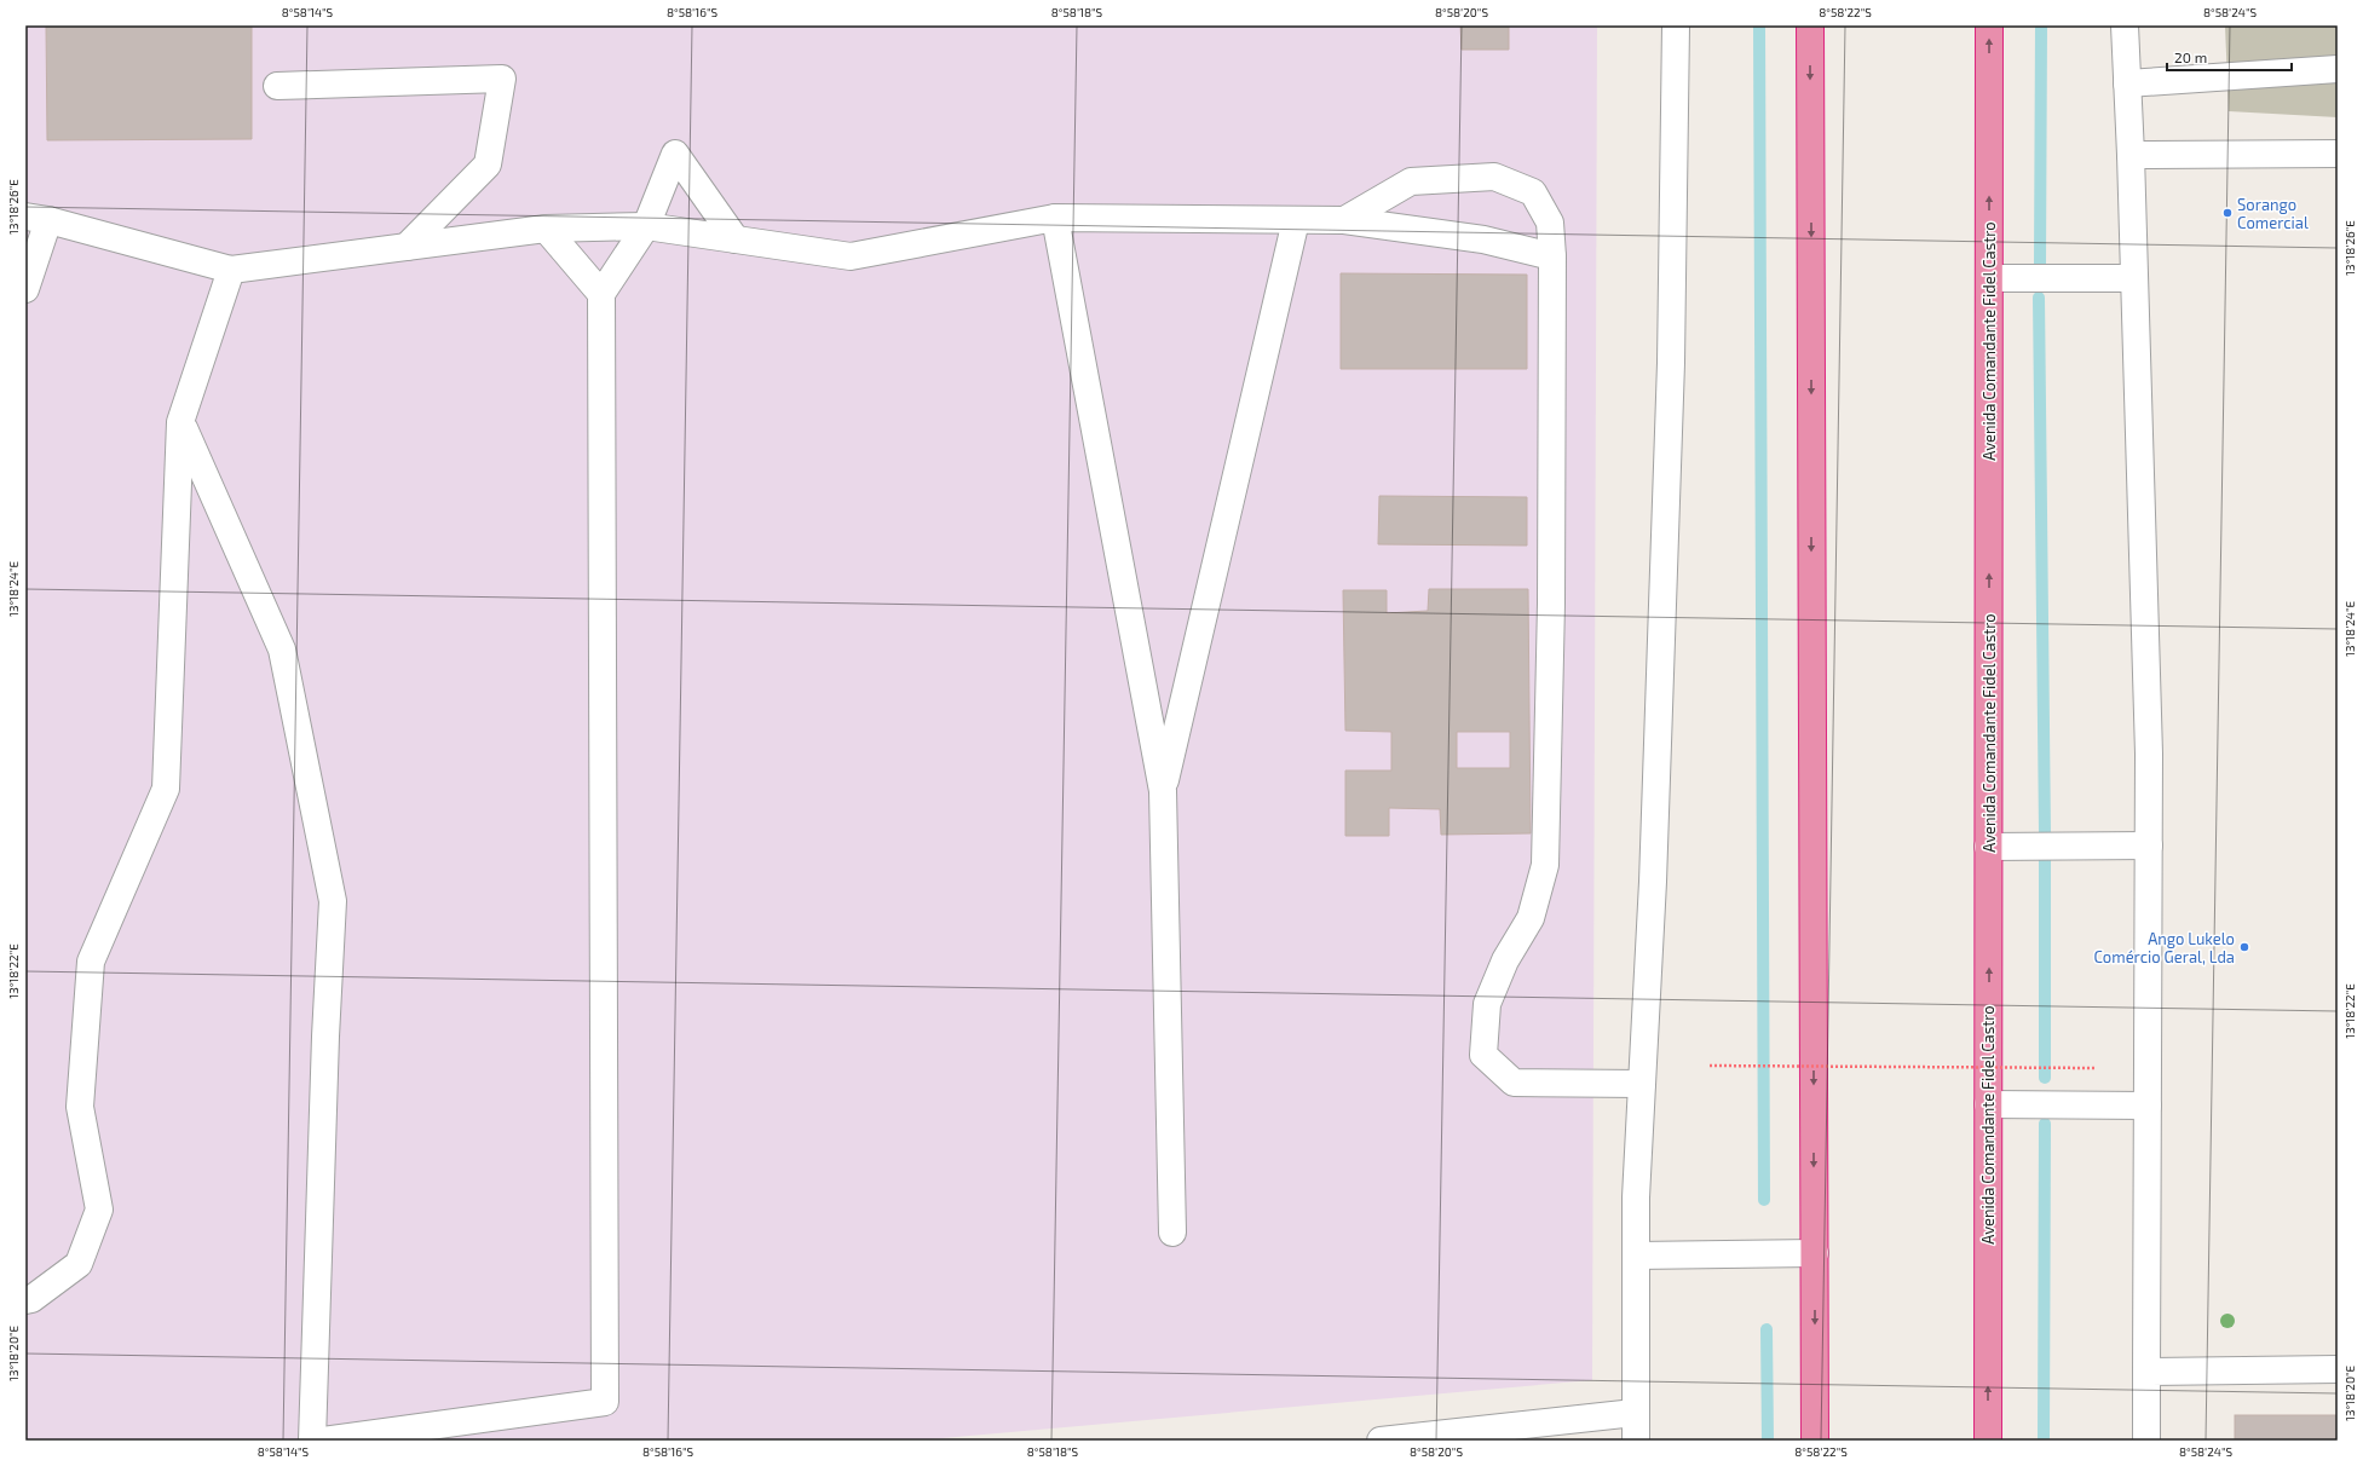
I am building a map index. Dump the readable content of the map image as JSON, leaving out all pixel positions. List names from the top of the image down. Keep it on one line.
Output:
{"streets":{"highway":["Avenida Comandante Fidel Castro"]},"places":["Sorango Comercial","Ango Lukelo Comércio Geral, Lda"],"scale_bar":"20 m","coordinates":["8°58'14\"S","8°58'16\"S","8°58'18\"S","8°58'20\"S","8°58'22\"S","8°58'24\"S","13°18'26\"E","13°18'24\"E","13°18'22\"E","13°18'20\"E"]}
